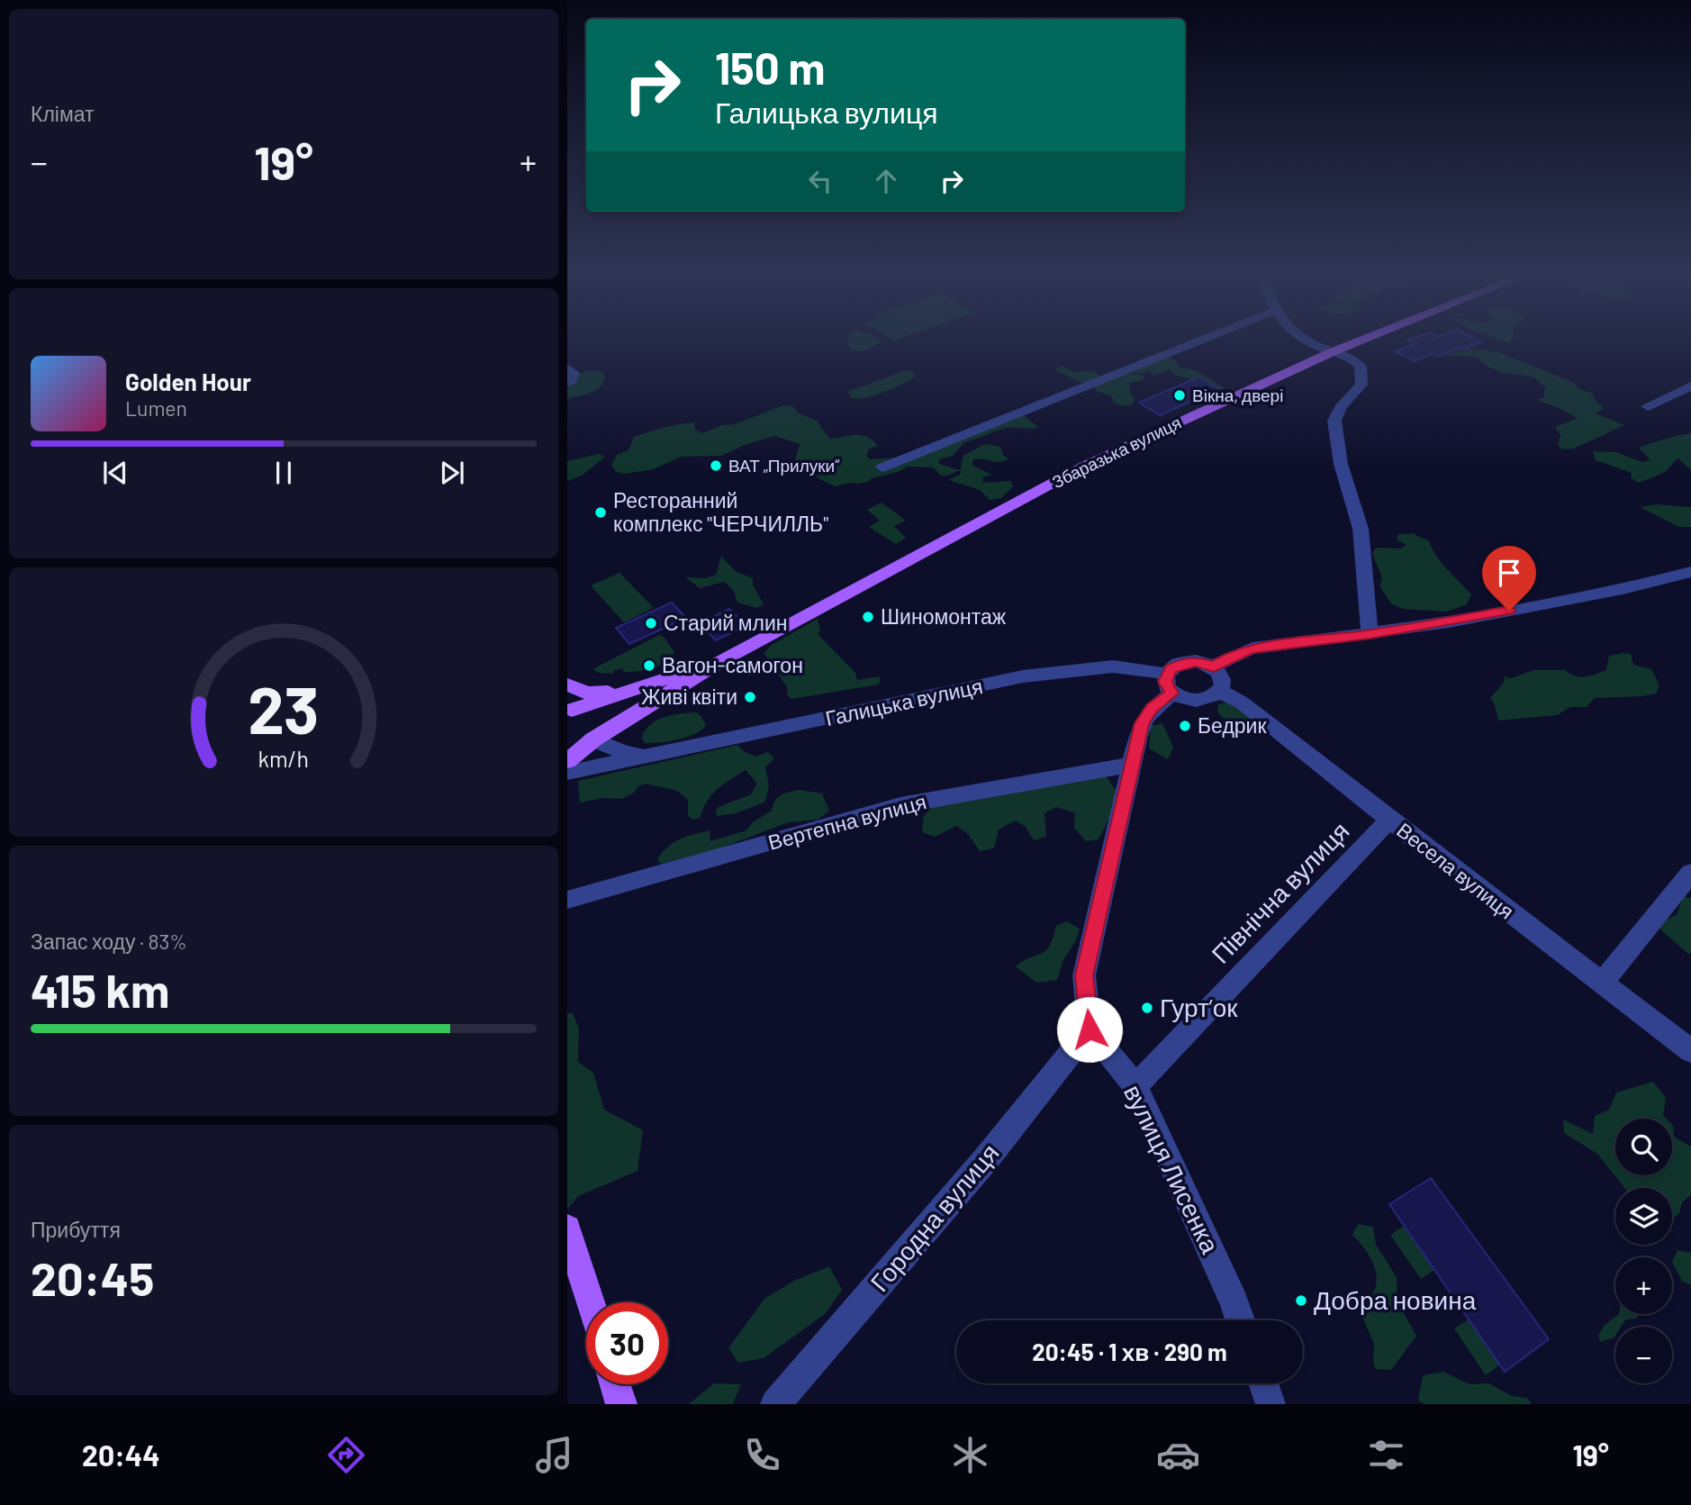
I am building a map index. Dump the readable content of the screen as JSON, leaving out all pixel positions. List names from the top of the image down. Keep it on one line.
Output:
{"streets":{"main road":["Збаразька вулиця"],"street":["Галицька вулиця","Вертепна вулиця","Весела вулиця","Північна вулиця","вулиця Лисенка","Городна вулиця"]},"crossings":[["Збаразька вулиця","Галицька вулиця"],["Галицька вулиця","Весела вулиця"],["Весела вулиця","Північна вулиця"],["Північна вулиця","вулиця Лисенка"],["вулиця Лисенка","Городна вулиця"]],"places":["Вікна, двері","ВАТ „Прилуки“","Ресторанний комплекс \"ЧЕРЧИЛЛЬ\"","Шиномонтаж","Старий млин","Вагон-самогон","Живі квіти","Бедрик","Гурт’ок","Добра новина"],"page":{"tile":["Клімат",["Запас ходу · 83%","415 km"],["Прибуття","20:45"]],"turn":["150 m","Галицька вулиця"],"heat":["−","19°","+"],"song":["Golden Hour","Lumen"],"map_buttons":["+","−"],"limit":"30","trip":"20:45 · 1 хв · 290 m","tabs":["20:44","19°"],"gauge":["23","km/h"]}}
